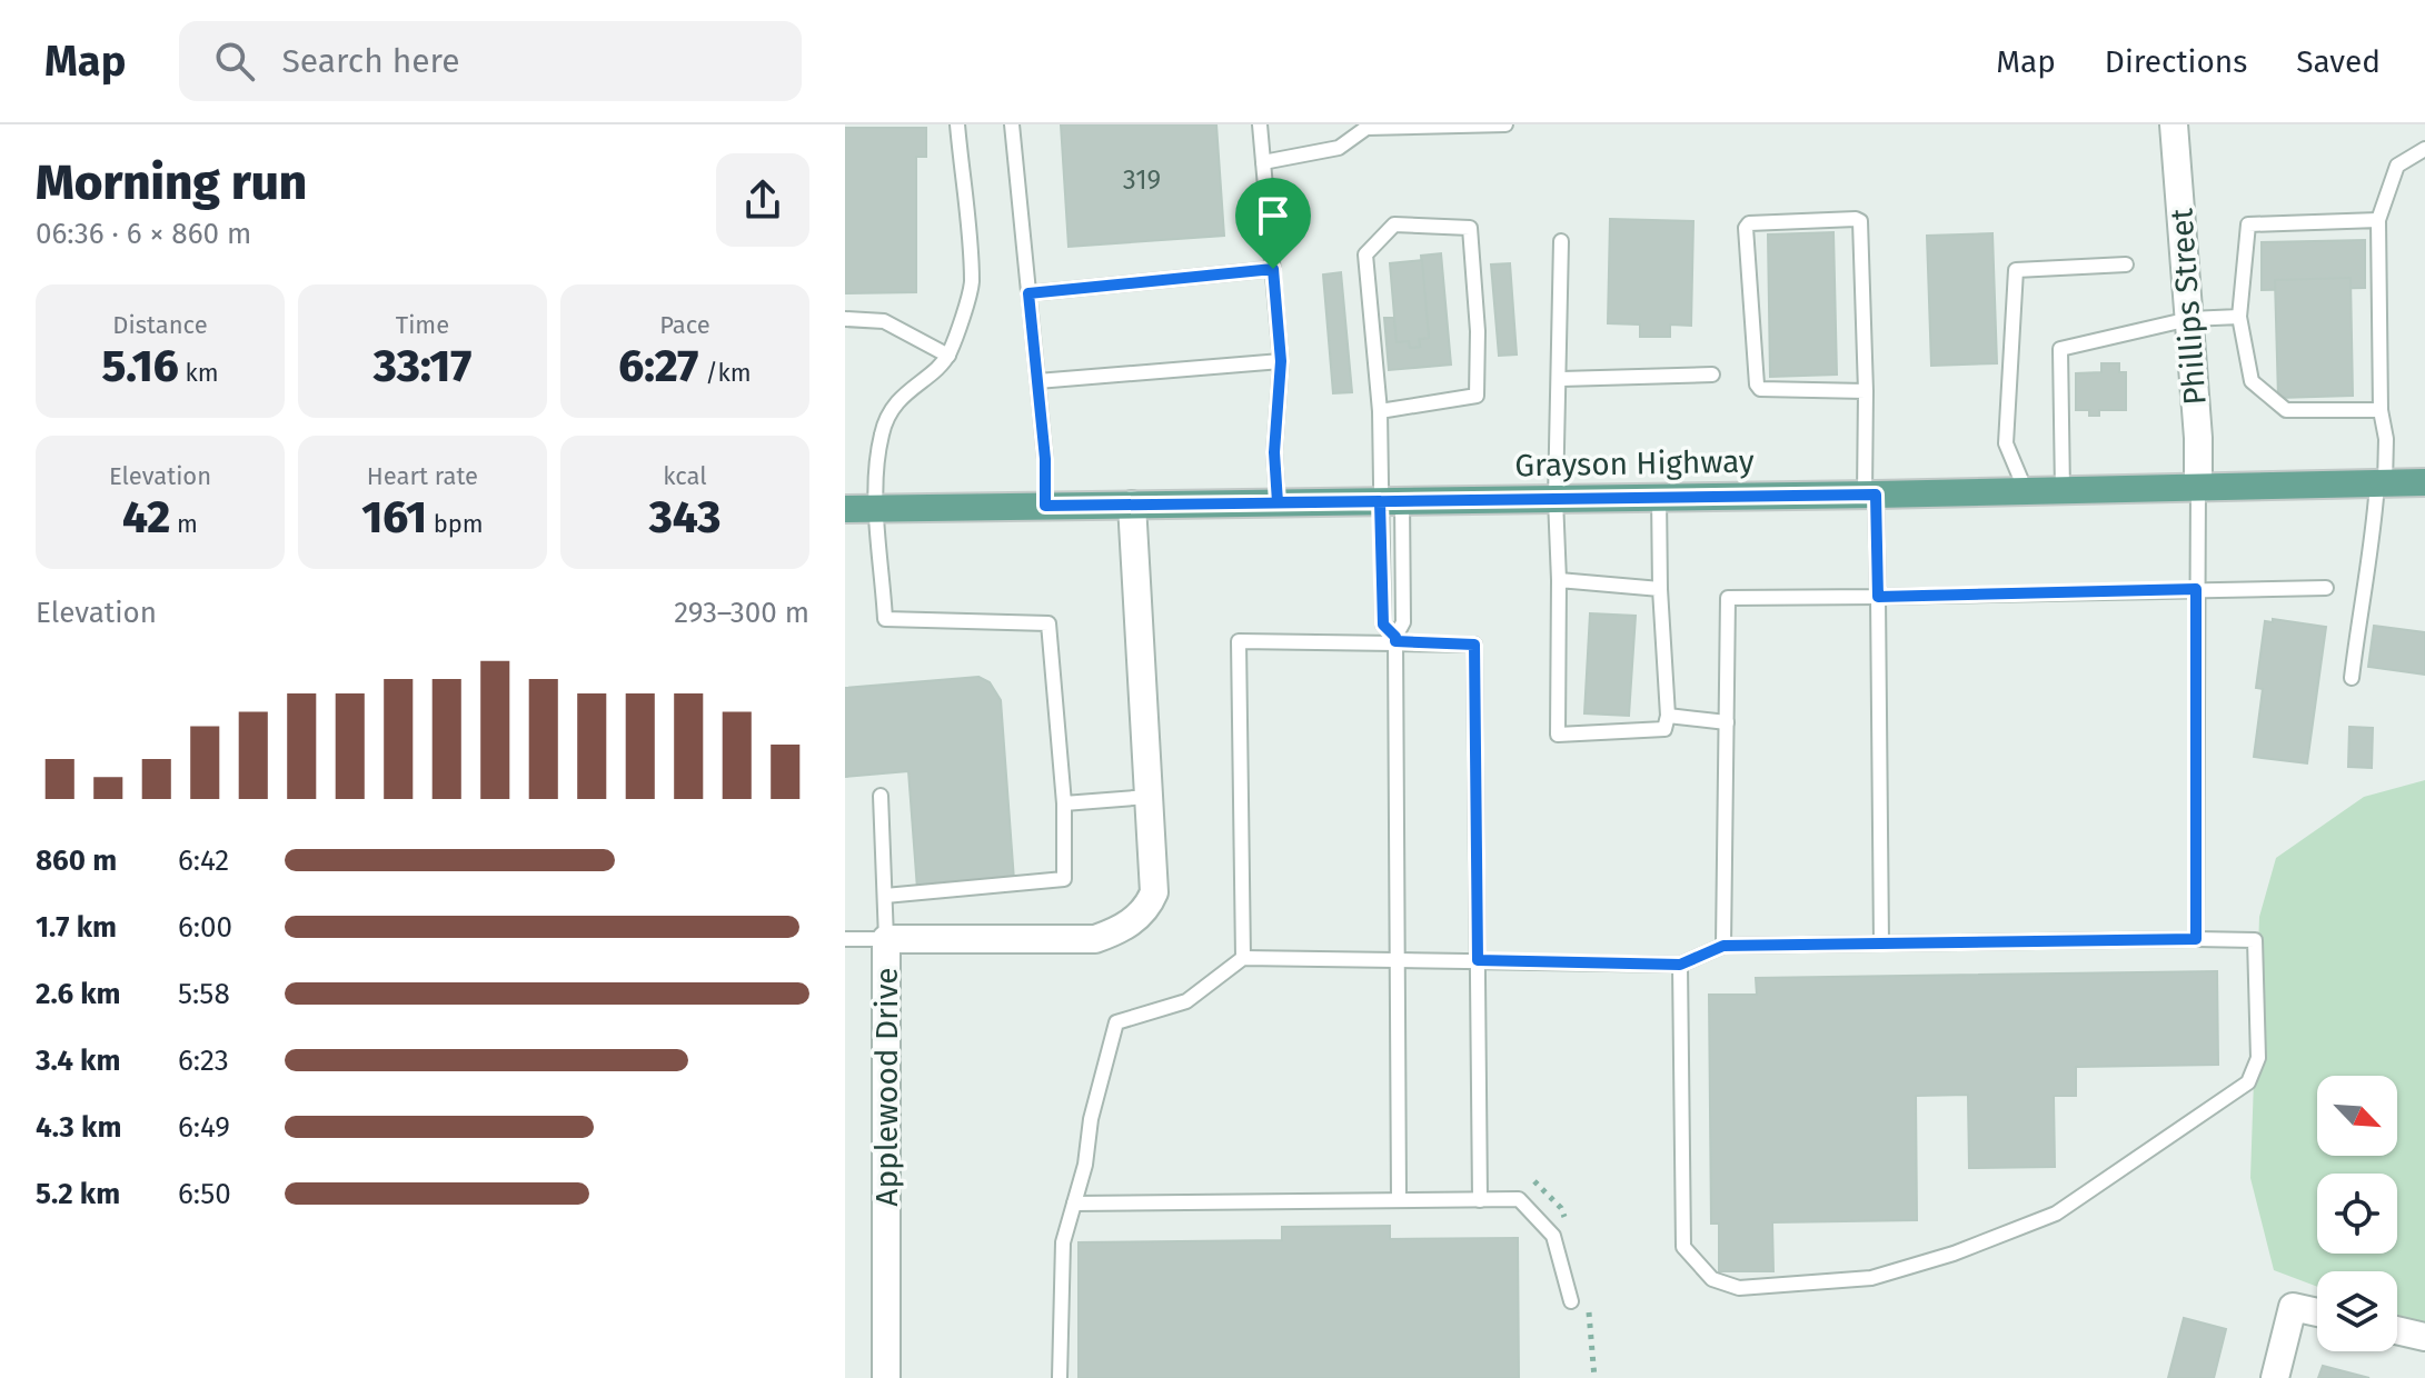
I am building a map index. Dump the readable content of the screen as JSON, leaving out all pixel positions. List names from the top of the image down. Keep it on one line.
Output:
{"streets":{"main road":["Grayson Highway"],"street":["Phillips Street","Applewood Drive"]},"crossings":[["Phillips Street","Grayson Highway"],["Grayson Highway","Applewood Drive"]],"house_numbers":["319"],"north":"bottom right","page":{"header":"Map","search":"Search here","nav":["Map","Directions","Saved"],"heading":["Morning run","06:36 · 6 × 860 m"],"stats":[["Distance","5.16 km"],["Time","33:17"],["Pace","6:27 /km"],["Elevation","42 m"],["Heart rate","161 bpm"],["kcal","343"]],"chart":["Elevation","293–300 m"],"list":[{"name":"860 m","note":"6:42"},{"name":"1.7 km","note":"6:00"},{"name":"2.6 km","note":"5:58"},{"name":"3.4 km","note":"6:23"},{"name":"4.3 km","note":"6:49"},{"name":"5.2 km","note":"6:50"}]}}
